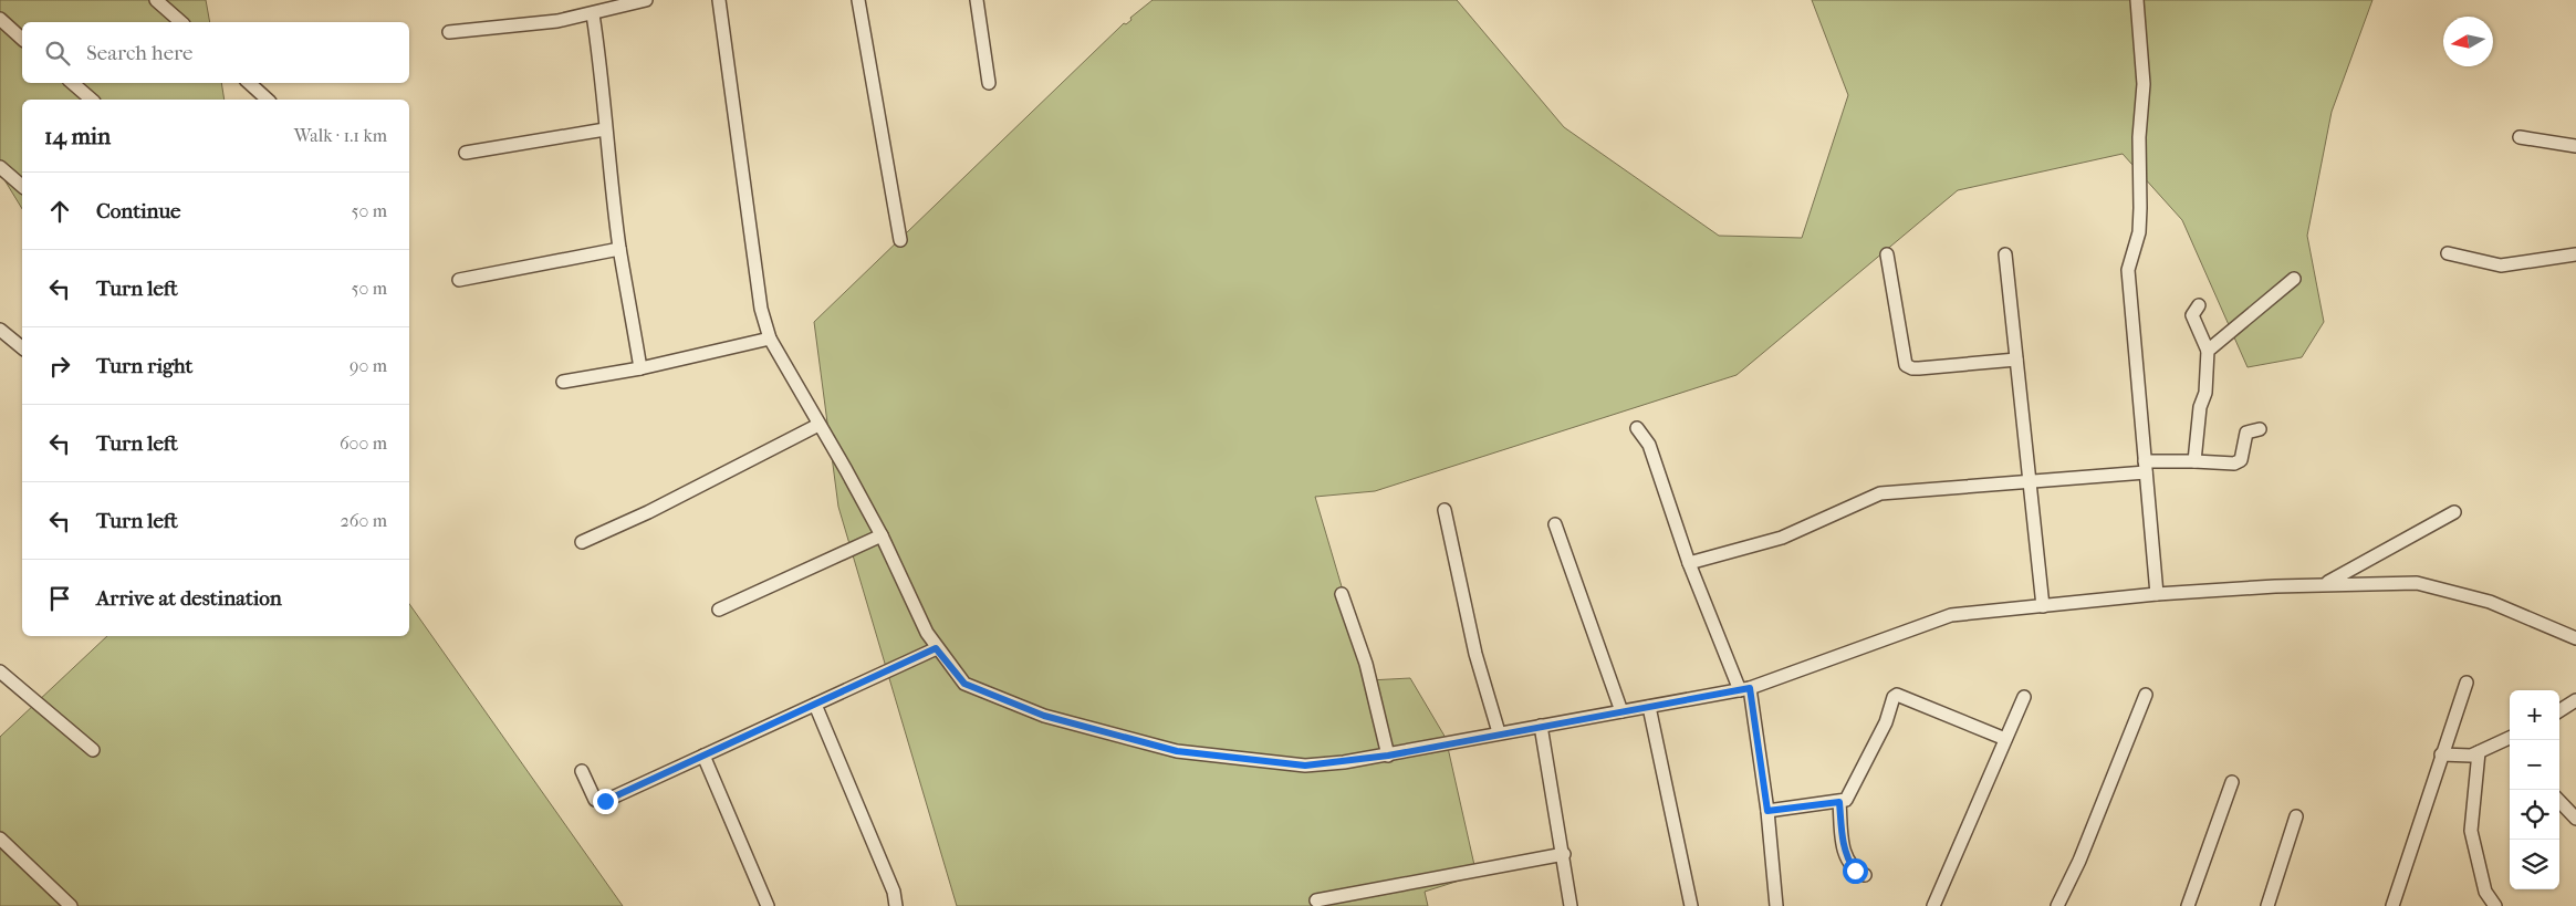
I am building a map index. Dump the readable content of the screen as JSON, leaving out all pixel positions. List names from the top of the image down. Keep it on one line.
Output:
{"north":"left","page":{"search":"Search here","heading":["14 min","Walk · 1.1 km"],"list":[["Continue","50 m"],["Turn left","50 m"],["Turn right","90 m"],["Turn left","600 m"],["Turn left","260 m"],"Arrive at destination"],"map_buttons":["+","−"]}}
